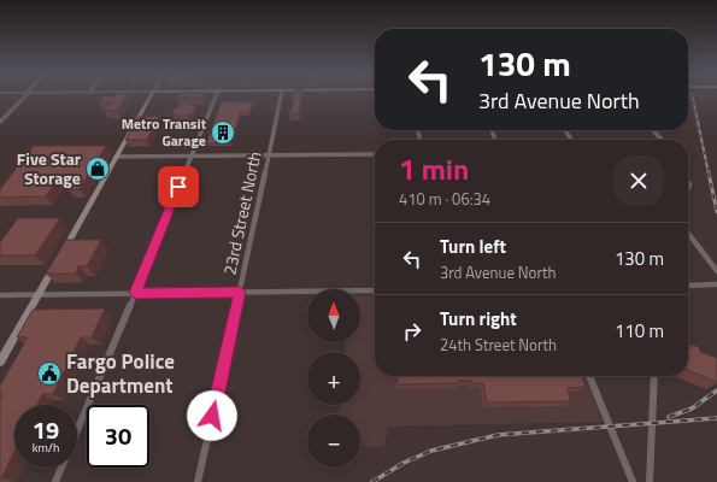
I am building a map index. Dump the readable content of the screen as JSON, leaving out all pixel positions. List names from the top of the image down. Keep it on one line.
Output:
{"streets":{"street":["23rd Street North"]},"places":{"building":["Metro Transit Garage"],"shop":["Five Star Storage"],"public building":["Fargo Police Department"]},"north":"top","page":{"turn":["130 m","3rd Avenue North"],"heading":["1 min","410 m · 06:34"],"list":[{"name":"Turn left","note":"3rd Avenue North","value":"130 m"},{"name":"Turn right","note":"24th Street North","value":"110 m"}],"map_buttons":["+","−"],"speed":"19 km/h","limit":"30"}}
